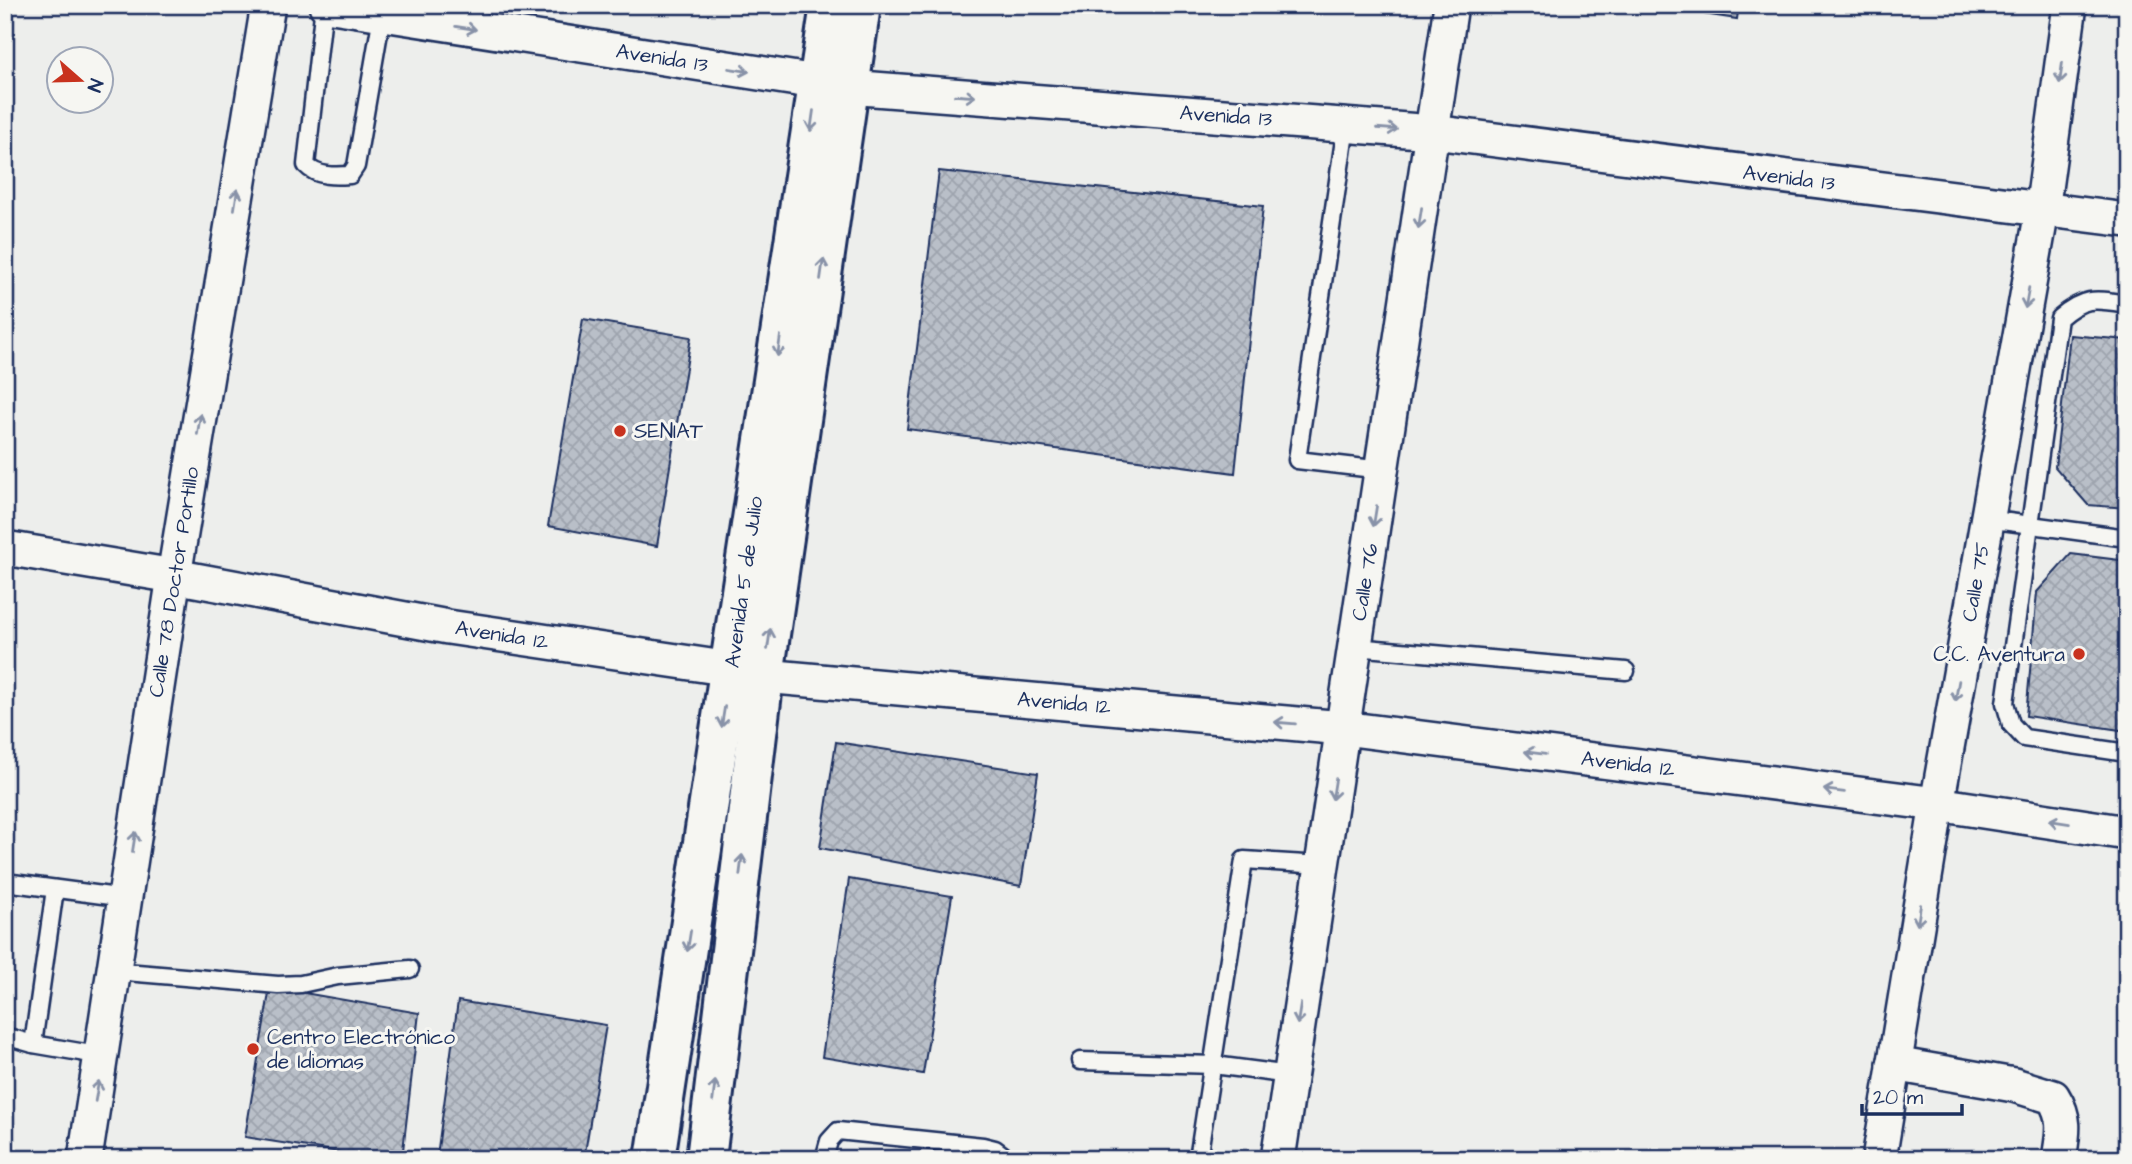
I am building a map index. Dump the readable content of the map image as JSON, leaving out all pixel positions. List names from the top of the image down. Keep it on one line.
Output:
{"streets":{"main road":["Avenida 5 de Julio"],"street":["Avenida 13","Calle 78 Doctor Portillo","Calle 76","Calle 75","Avenida 12"]},"crossings":[["Avenida 13","Avenida 5 de Julio"],["Avenida 13","Calle 76"],["Avenida 13","Calle 75"],["Calle 78 Doctor Portillo","Avenida 12"],["Avenida 5 de Julio","Avenida 12"],["Calle 76","Avenida 12"],["Calle 75","Avenida 12"]],"one_way":["Avenida 13","Calle 78 Doctor Portillo","Calle 76","Calle 75","Avenida 12"],"places":["SENIAT","C.C. Aventura","Centro Electrónico de Idiomas"],"scale_bar":"20 m","north":"right"}
